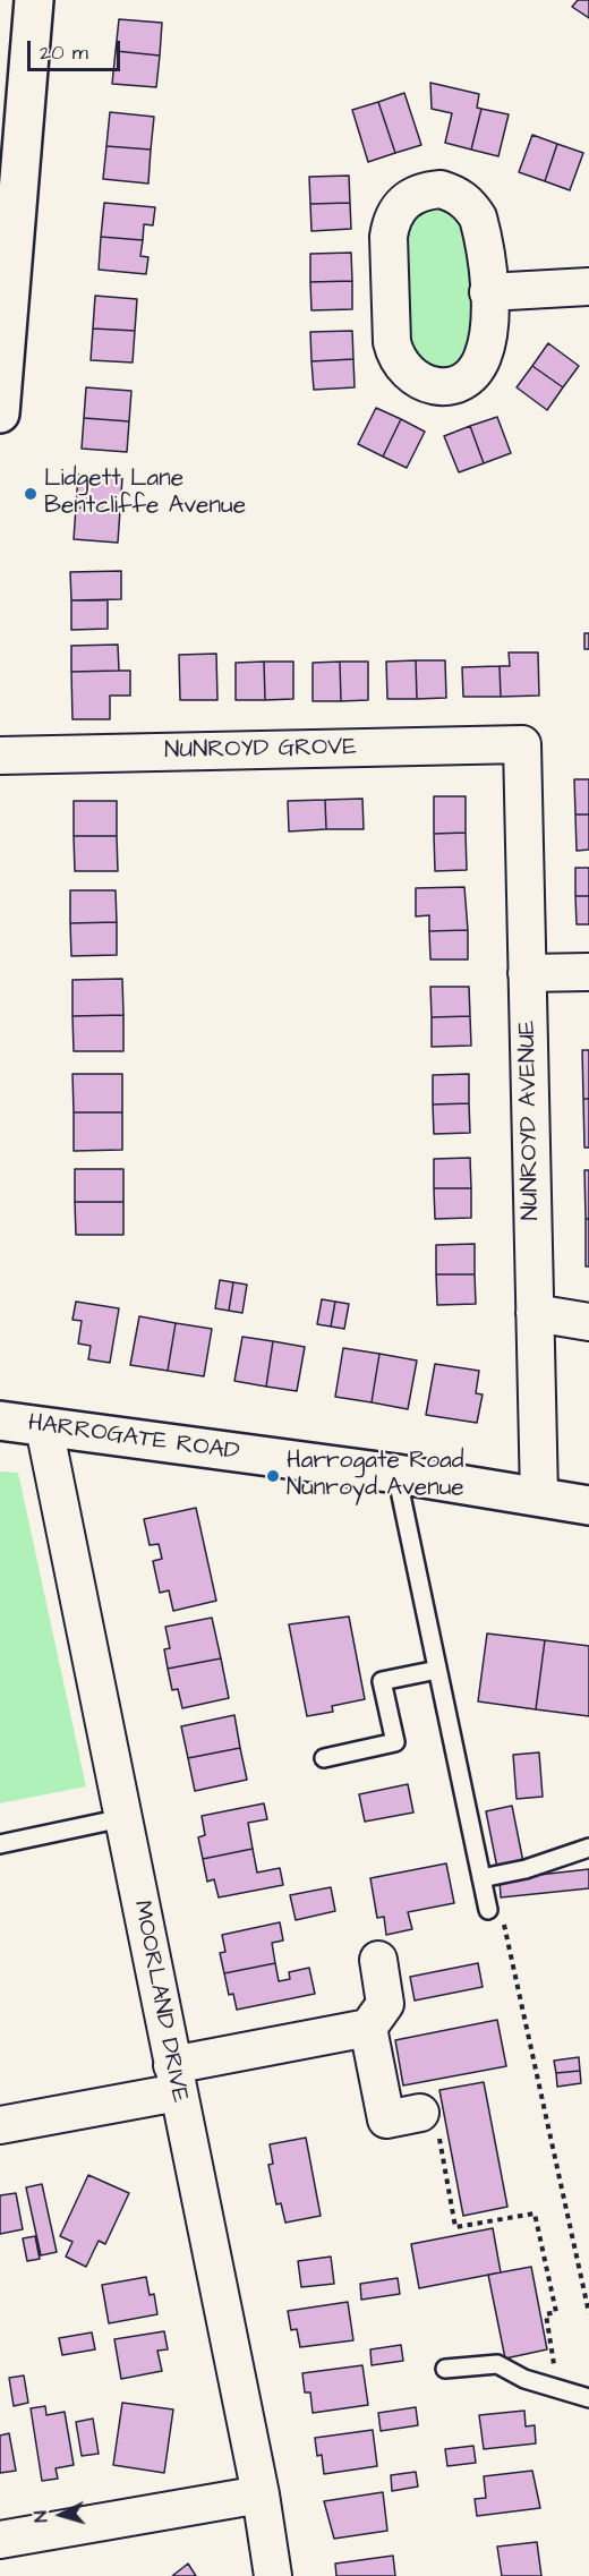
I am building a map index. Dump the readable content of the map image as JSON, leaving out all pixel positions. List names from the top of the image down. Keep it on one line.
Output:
{"streets":{"street":["NUNROYD GROVE","NUNROYD AVENUE","HARROGATE ROAD","MOORLAND DRIVE"]},"crossings":[["NUNROYD GROVE","NUNROYD AVENUE"],["NUNROYD AVENUE","HARROGATE ROAD"],["HARROGATE ROAD","MOORLAND DRIVE"]],"places":["Lidgett Lane Bentcliffe Avenue","Harrogate Road Nunroyd Avenue"],"scale_bar":"20 m","north":"left"}
